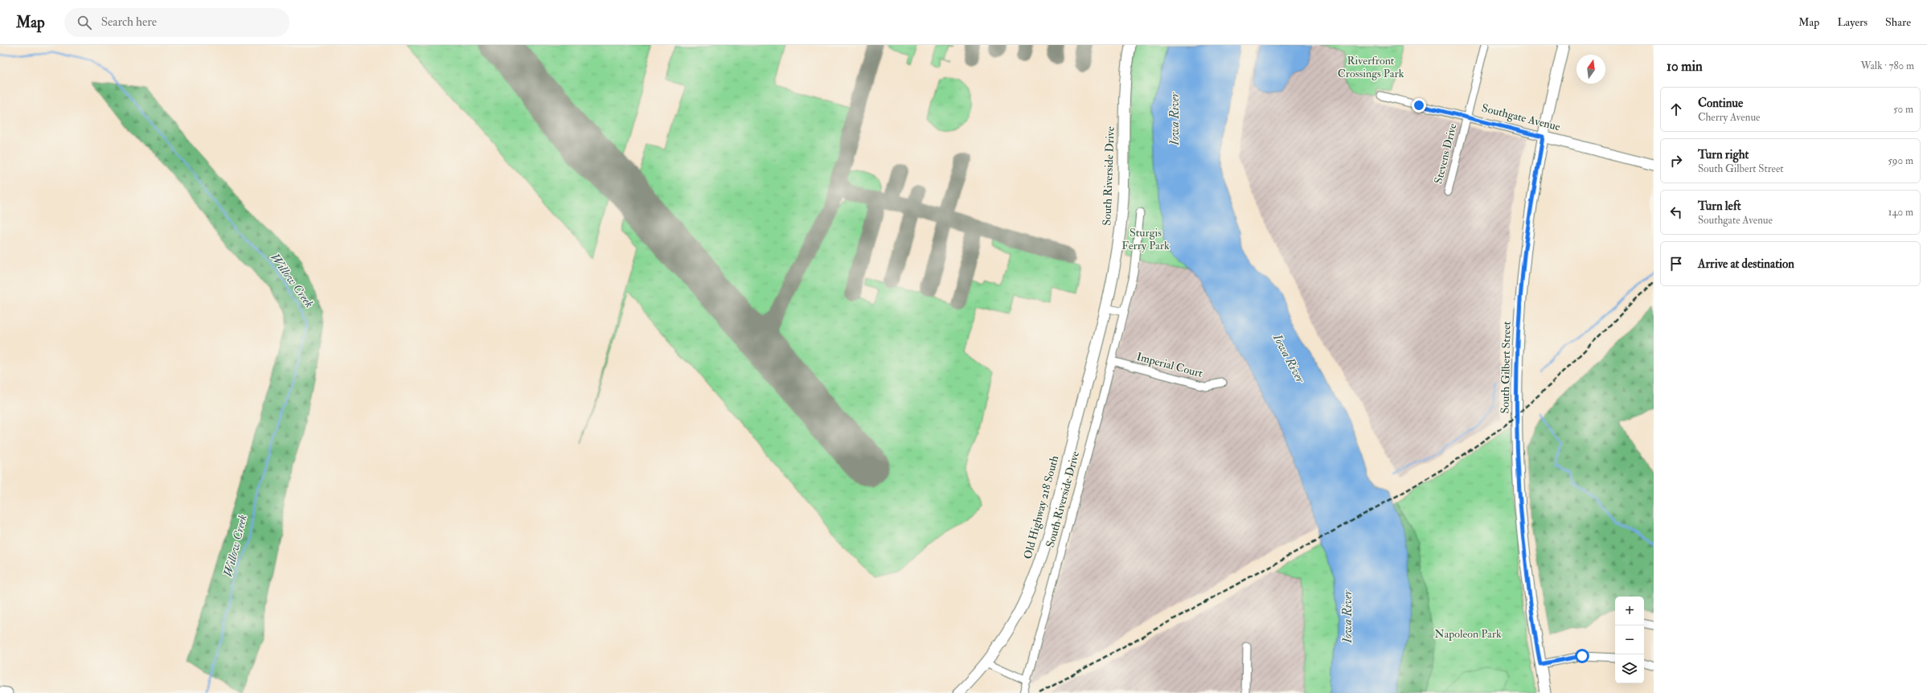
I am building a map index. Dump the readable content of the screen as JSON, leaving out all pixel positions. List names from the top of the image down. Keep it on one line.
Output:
{"streets":{"main road":["Southgate Avenue","South Riverside Drive","South Gilbert Street","Old Highway 218 South"],"street":["Stevens Drive","Imperial Court"]},"crossings":[["Southgate Avenue","Stevens Drive"],["Southgate Avenue","South Gilbert Street"],["South Riverside Drive","Imperial Court"],["South Riverside Drive","Old Highway 218 South"]],"water":["Iowa River","Willow Creek"],"parks":["Riverfront Crossings Park","Sturgis Ferry Park","Napoleon Park"],"north":"top","page":{"header":"Map","search":"Search here","nav":["Map","Layers","Share"],"heading":["10 min","Walk · 780 m"],"list":[["Continue","Cherry Avenue","50 m"],["Turn right","South Gilbert Street","590 m"],["Turn left","Southgate Avenue","140 m"],"Arrive at destination"],"map_buttons":["+","−"]}}
